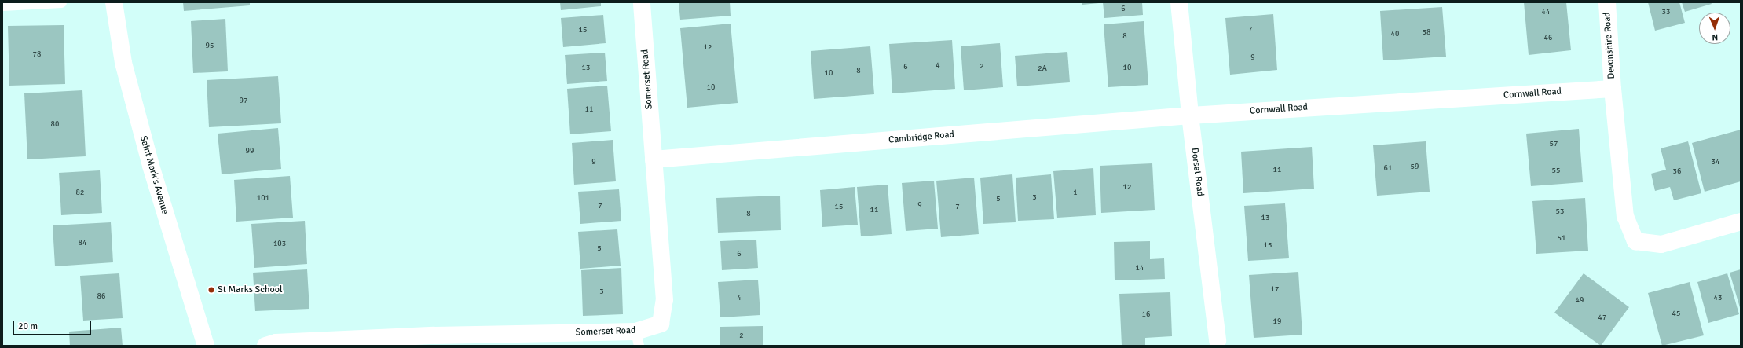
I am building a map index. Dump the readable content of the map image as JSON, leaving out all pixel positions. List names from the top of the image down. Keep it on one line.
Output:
{"streets":{"street":["Devonshire Road","Somerset Road","Cornwall Road","Cambridge Road","Dorset Road","Saint Mark's Avenue"]},"crossings":[["Devonshire Road","Cornwall Road"],["Somerset Road","Cambridge Road"],["Cornwall Road","Cambridge Road"],["Cornwall Road","Dorset Road"],["Cambridge Road","Dorset Road"]],"places":["St Marks School"],"house_numbers":["6","44","33","7","15","38","40","8","46","95","12","78","9","4","2","6","13","10","2A","8","10","10","97","11","80","57","99","9","34","59","61","11","55","36","12","82","1","3","101","5","9","7","15","7","11","53","8","13","51","84","103","15","5","6","14","17","3","86","4","43","49","45","16","47","19","2"],"scale_bar":"20 m","north":"bottom"}
